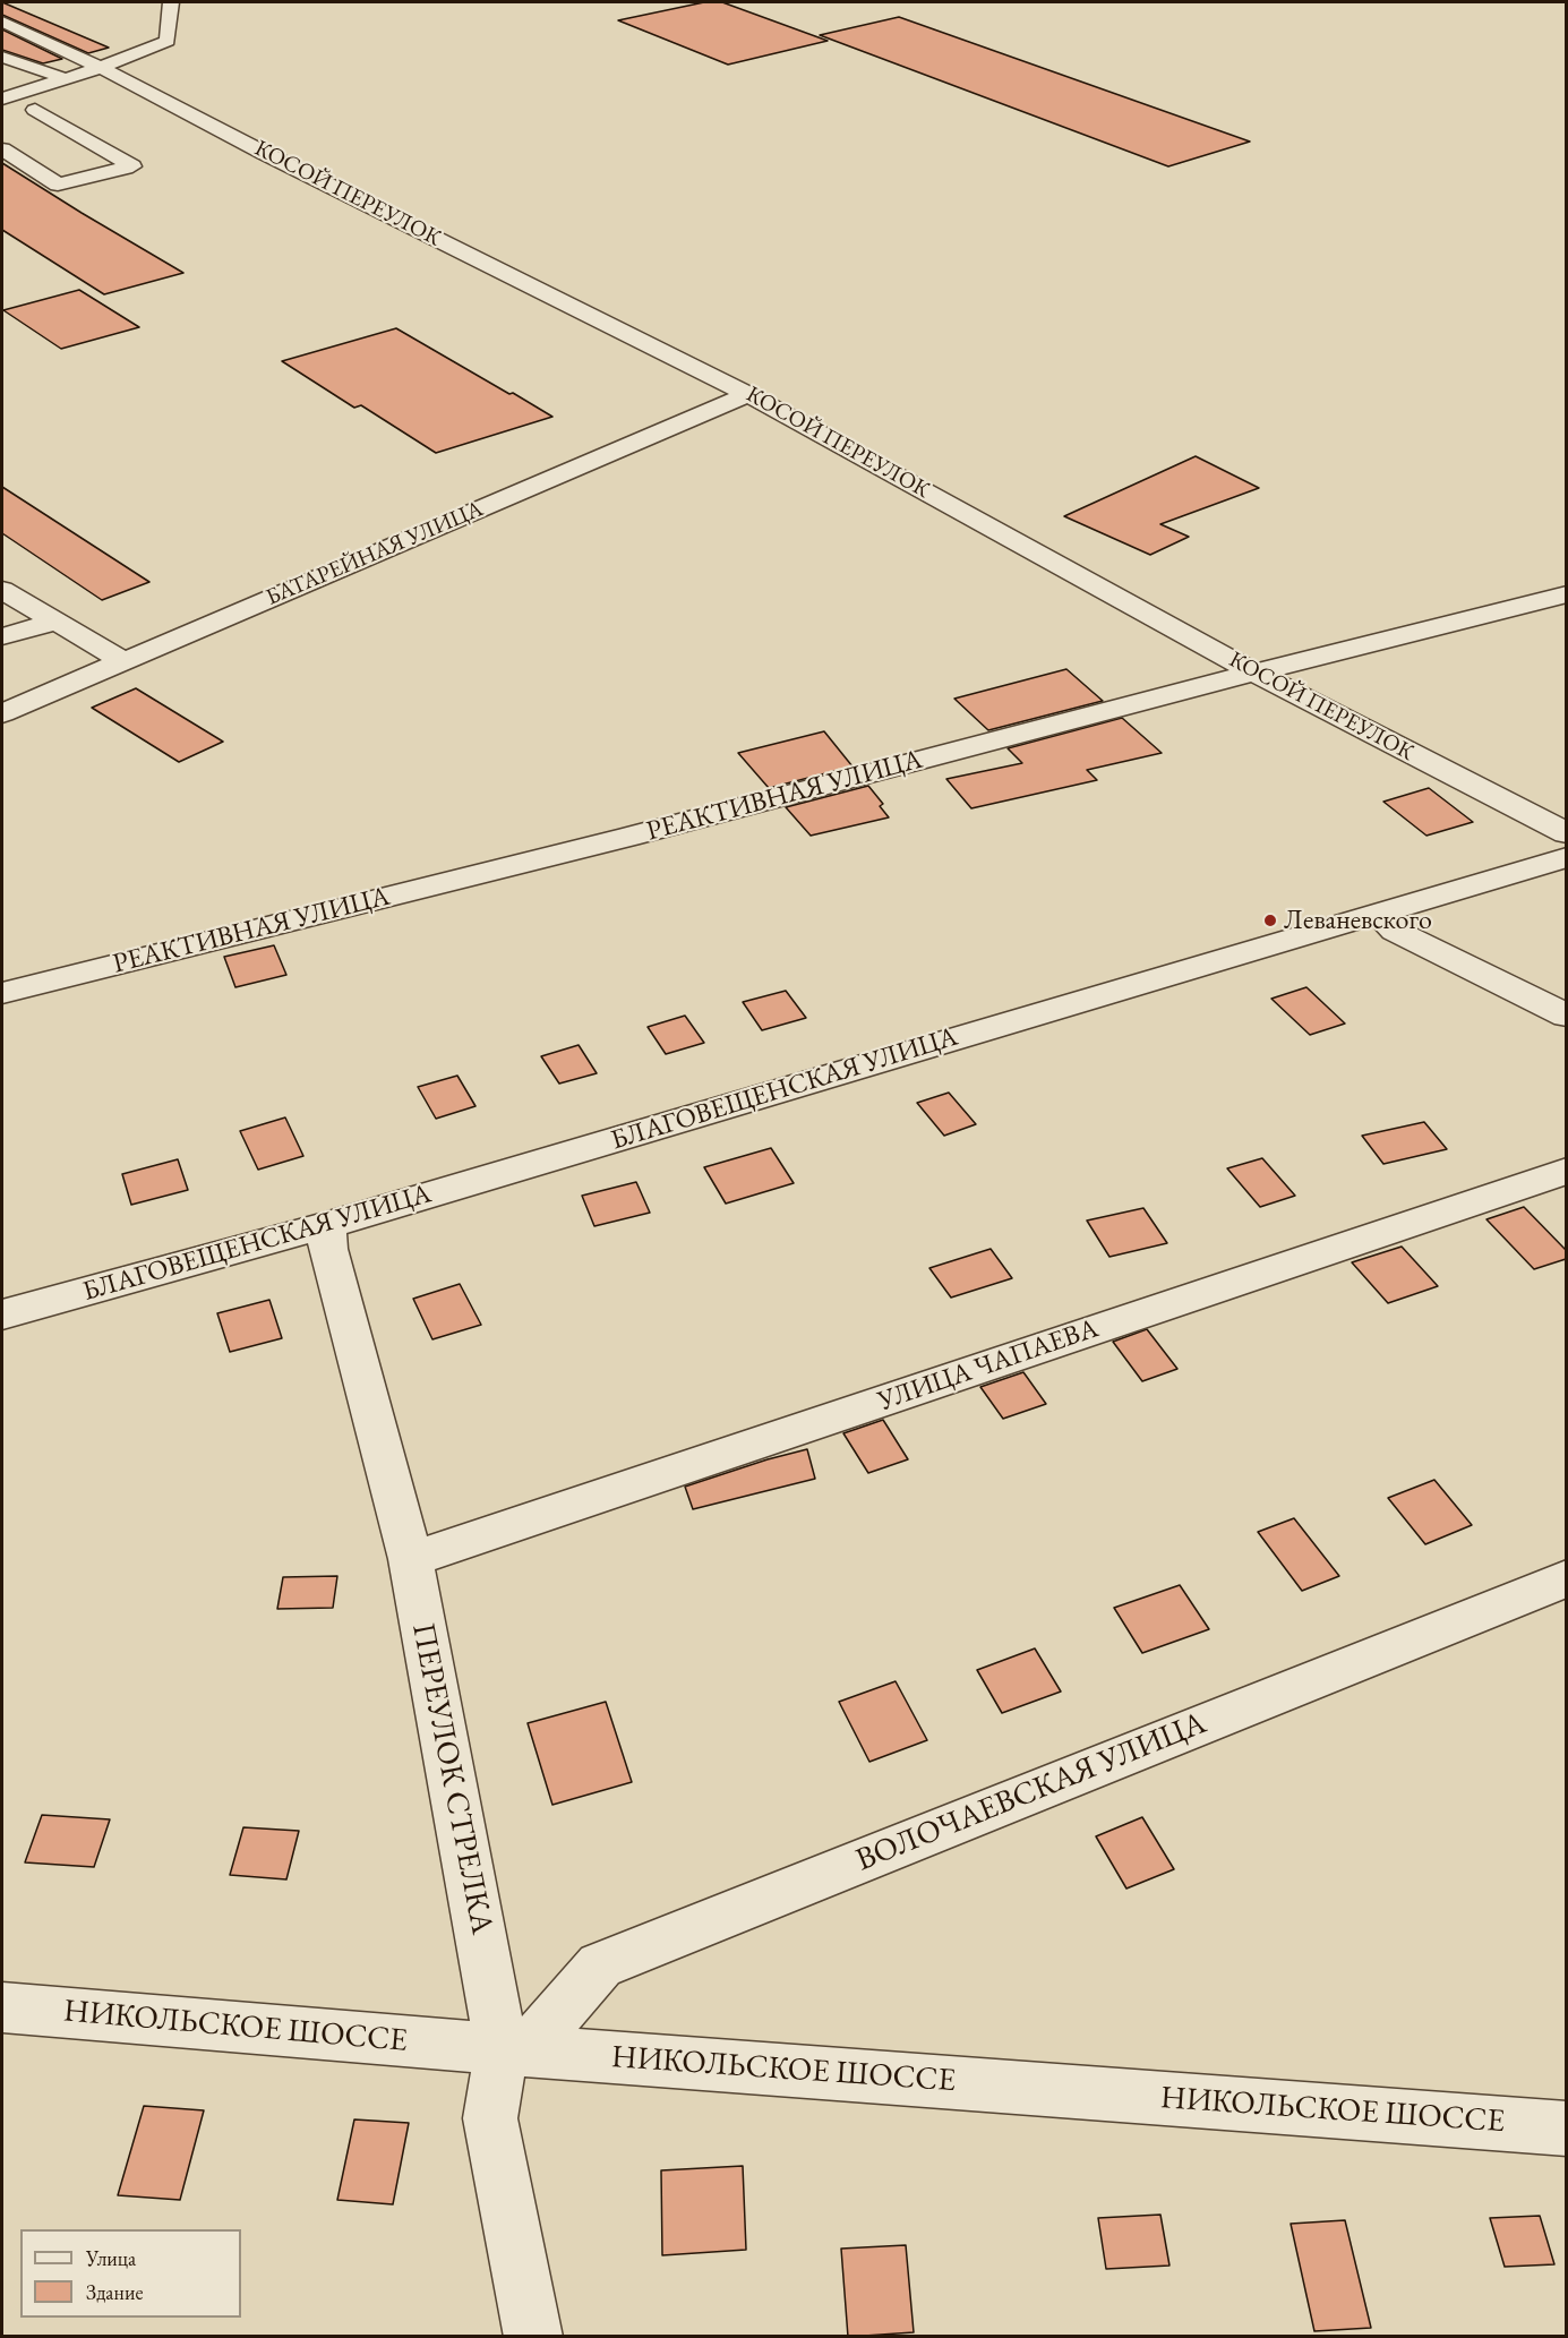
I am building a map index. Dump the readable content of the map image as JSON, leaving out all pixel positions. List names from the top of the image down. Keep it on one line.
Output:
{"streets":{"street":["КОСОЙ ПЕРЕУЛОК","БАТАРЕЙНАЯ УЛИЦА","РЕАКТИВНАЯ УЛИЦА","БЛАГОВЕЩЕНСКАЯ УЛИЦА","УЛИЦА ЧАПАЕВА","ПЕРЕУЛОК СТРЕЛКА","ВОЛОЧАЕВСКАЯ УЛИЦА","НИКОЛЬСКОЕ ШОССЕ"]},"crossings":[["КОСОЙ ПЕРЕУЛОК","БАТАРЕЙНАЯ УЛИЦА"],["КОСОЙ ПЕРЕУЛОК","РЕАКТИВНАЯ УЛИЦА"],["БЛАГОВЕЩЕНСКАЯ УЛИЦА","ПЕРЕУЛОК СТРЕЛКА"],["УЛИЦА ЧАПАЕВА","ПЕРЕУЛОК СТРЕЛКА"],["ПЕРЕУЛОК СТРЕЛКА","ВОЛОЧАЕВСКАЯ УЛИЦА"],["ПЕРЕУЛОК СТРЕЛКА","НИКОЛЬСКОЕ ШОССЕ"],["ВОЛОЧАЕВСКАЯ УЛИЦА","НИКОЛЬСКОЕ ШОССЕ"]],"places":["Леваневского"],"legend":["Улица","Здание"]}
